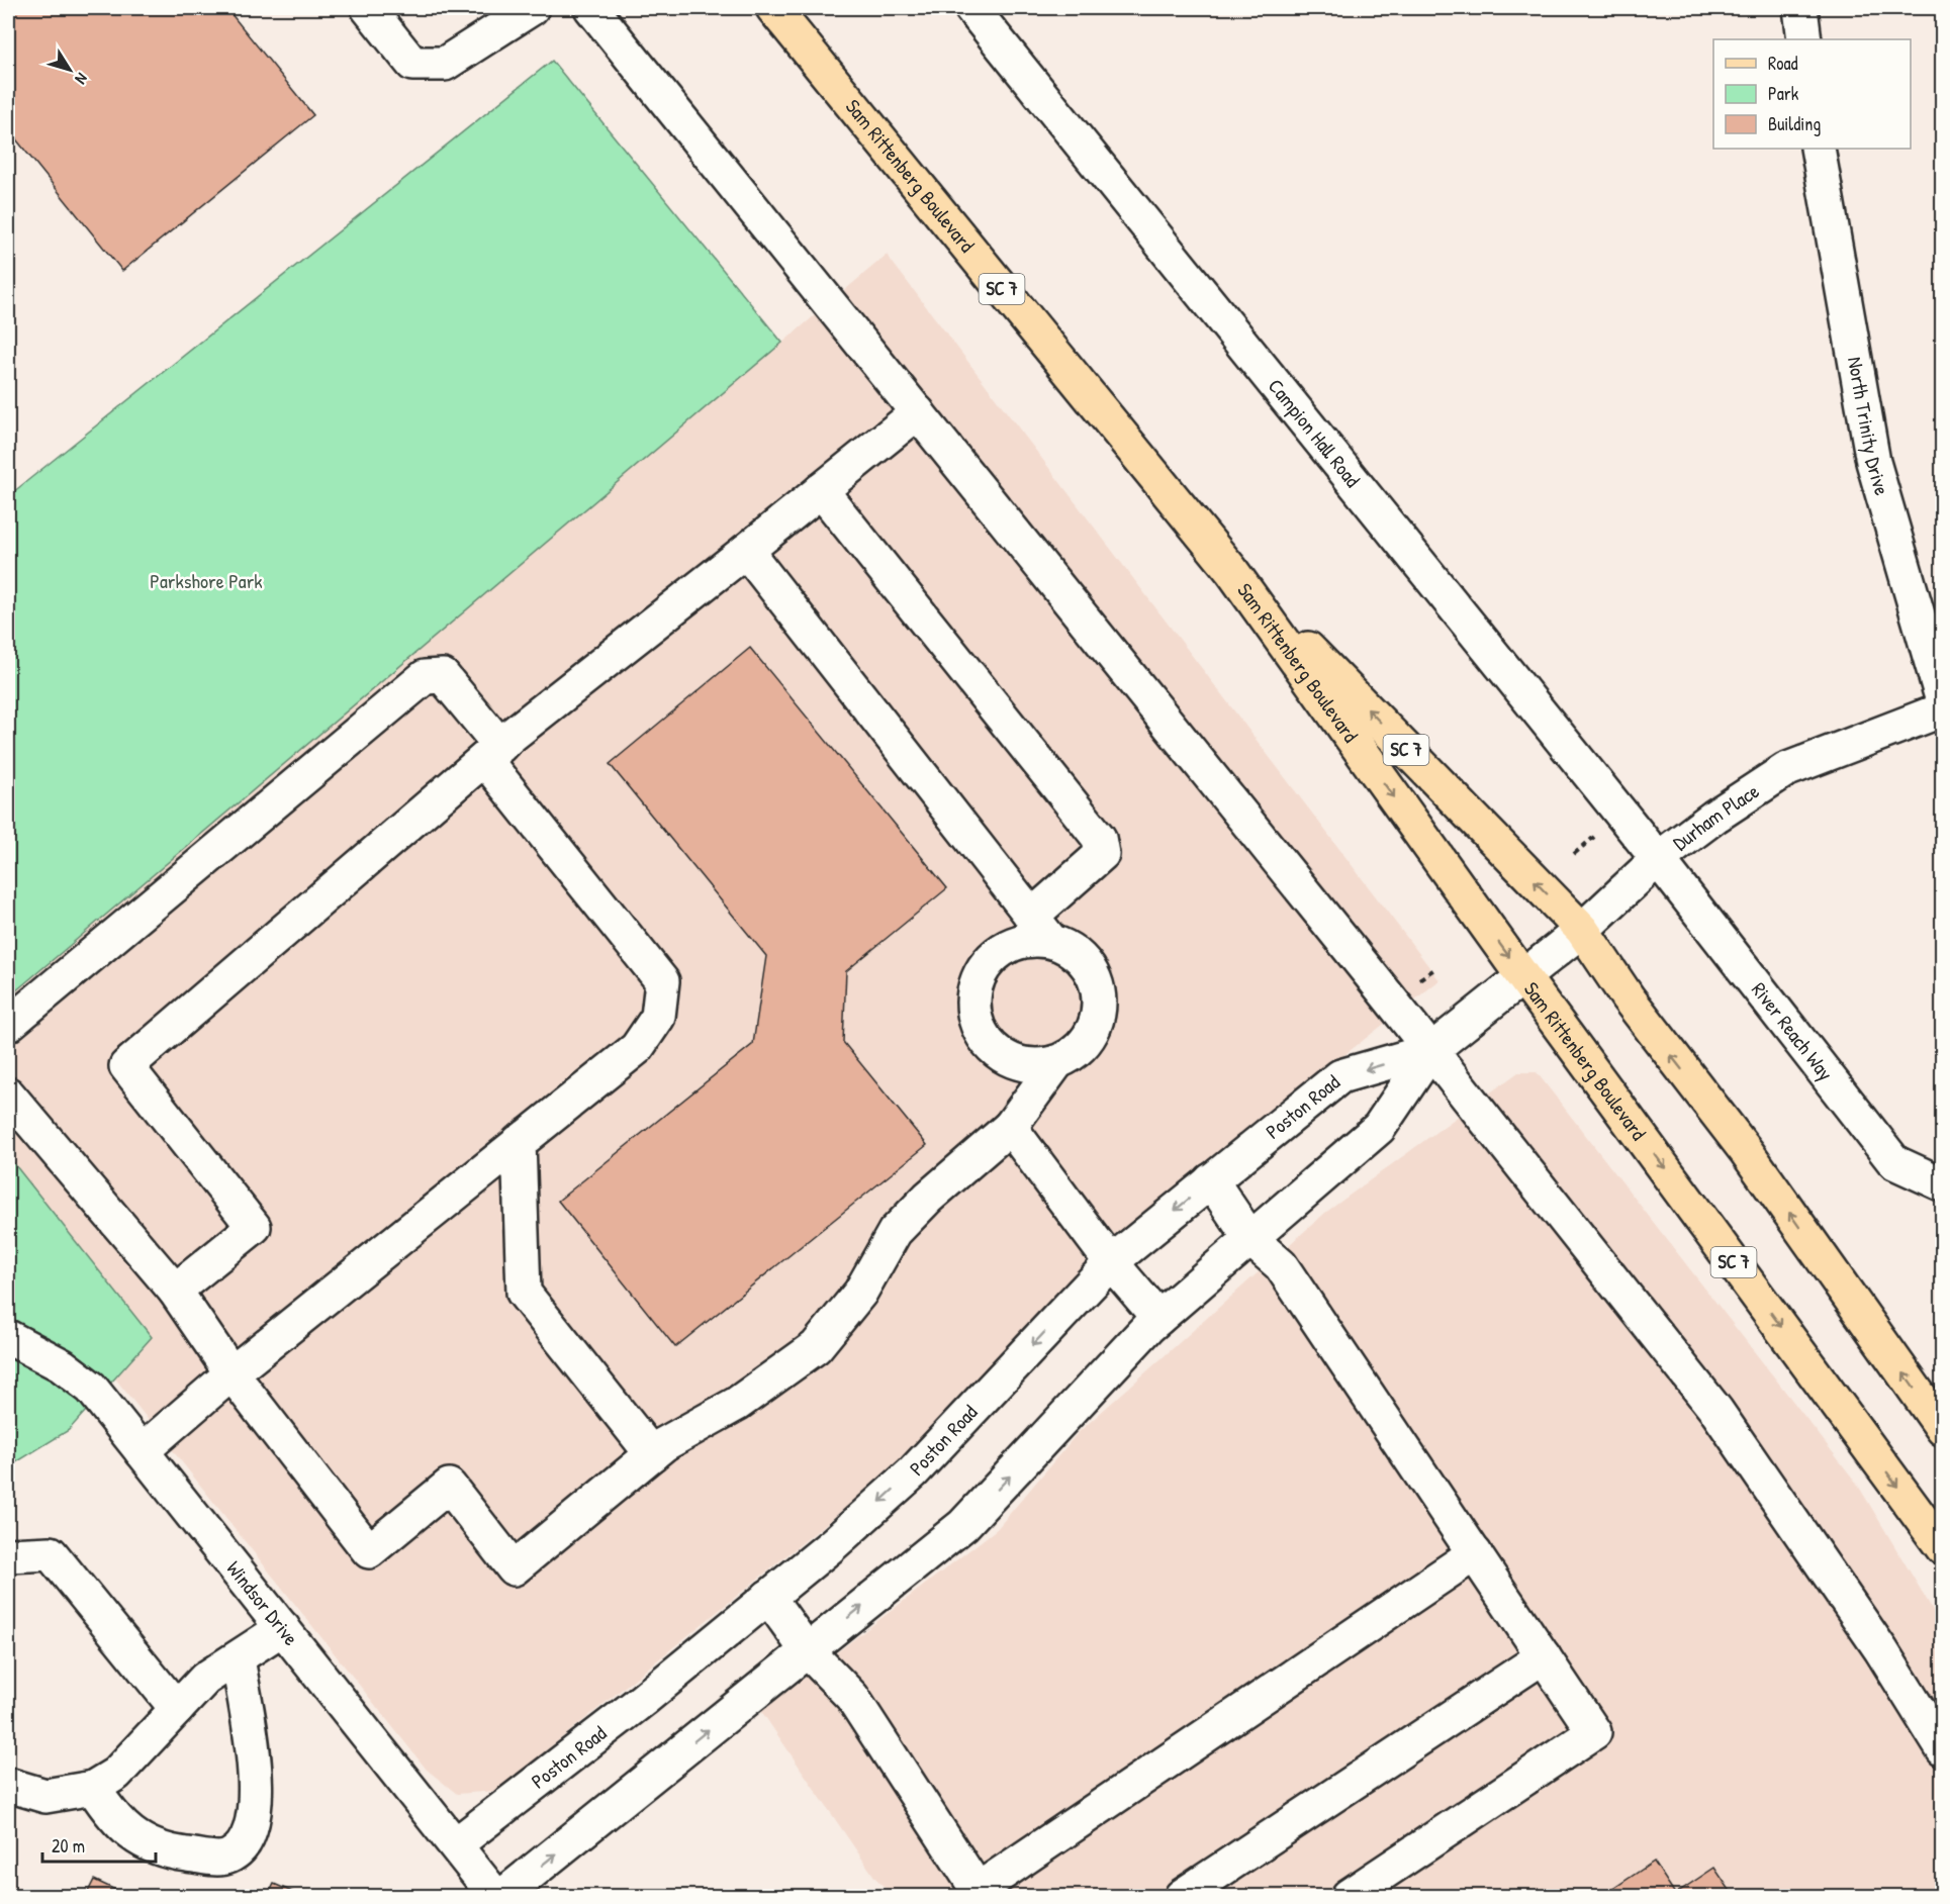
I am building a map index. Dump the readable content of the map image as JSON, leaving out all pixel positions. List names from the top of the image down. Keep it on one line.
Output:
{"streets":{"main road":["Sam Rittenberg Boulevard","SC 7"],"street":["North Trinity Drive","Campion Hall Road","Durham Place","River Reach Way","Poston Road","Windsor Drive"]},"crossings":[["Sam Rittenberg Boulevard","Durham Place"],["Sam Rittenberg Boulevard","Poston Road"],["Campion Hall Road","Durham Place"],["Campion Hall Road","River Reach Way"],["Durham Place","River Reach Way"],["Durham Place","Poston Road"],["Poston Road","Windsor Drive"]],"parks":["Parkshore Park"],"legend":["Road","Park","Building"],"scale_bar":"20 m","north":"bottom right"}
